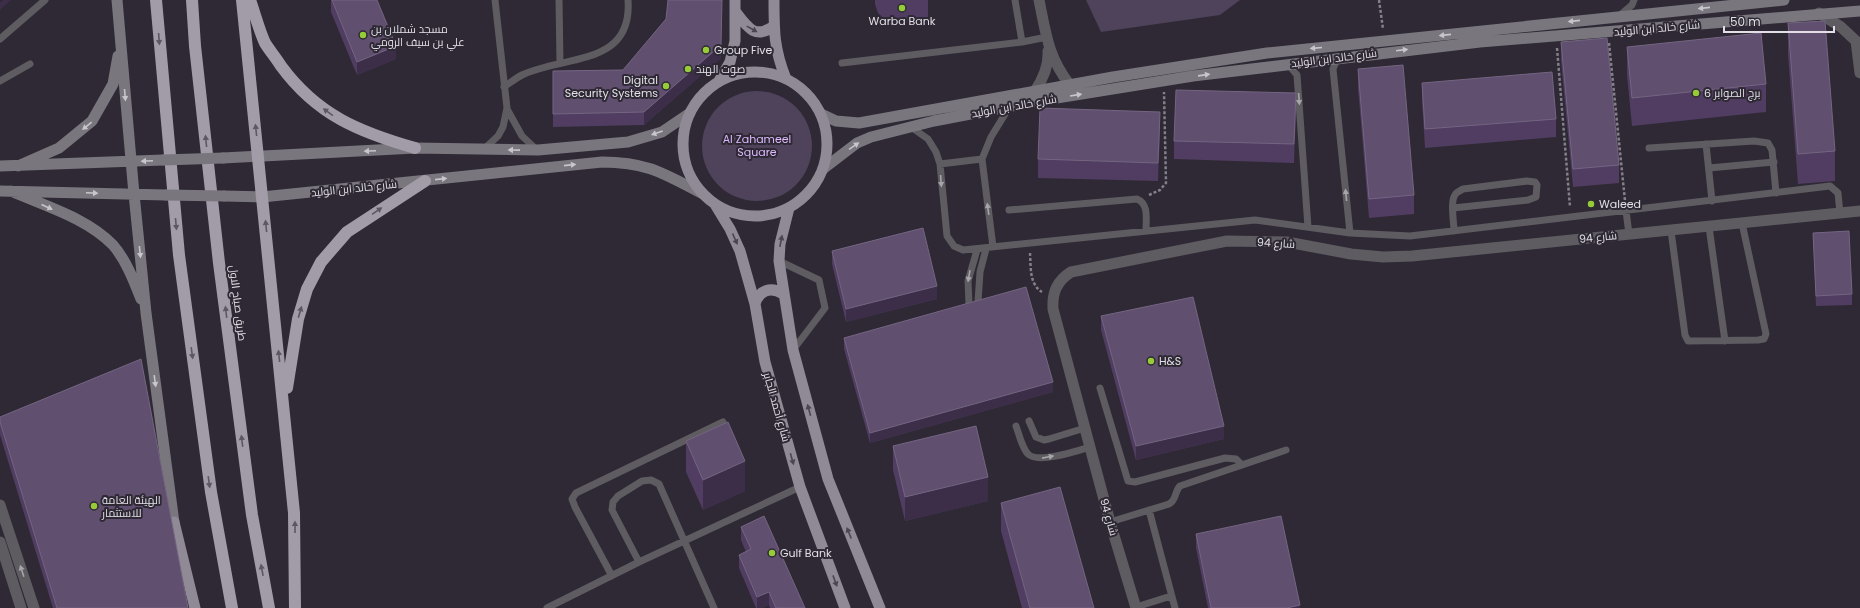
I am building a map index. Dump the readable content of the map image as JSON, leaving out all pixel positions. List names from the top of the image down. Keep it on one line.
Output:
{"streets":{"highway":["طريق صباح الاول"],"main road":["شارع خالد ابن الوليد","شارع أحمد الجابر"],"street":["شارع 94"]},"parks":["Al Zahameel Square"],"places":["Warba Bank","مسجد شملان بن علي بن سيف الرومي","Group Five","صوت الهند","Digital Security Systems","برج الصوابر 6","Waleed","H&S","الهيئة العامة للاستثمار","Gulf Bank"],"scale_bar":"50 m"}
